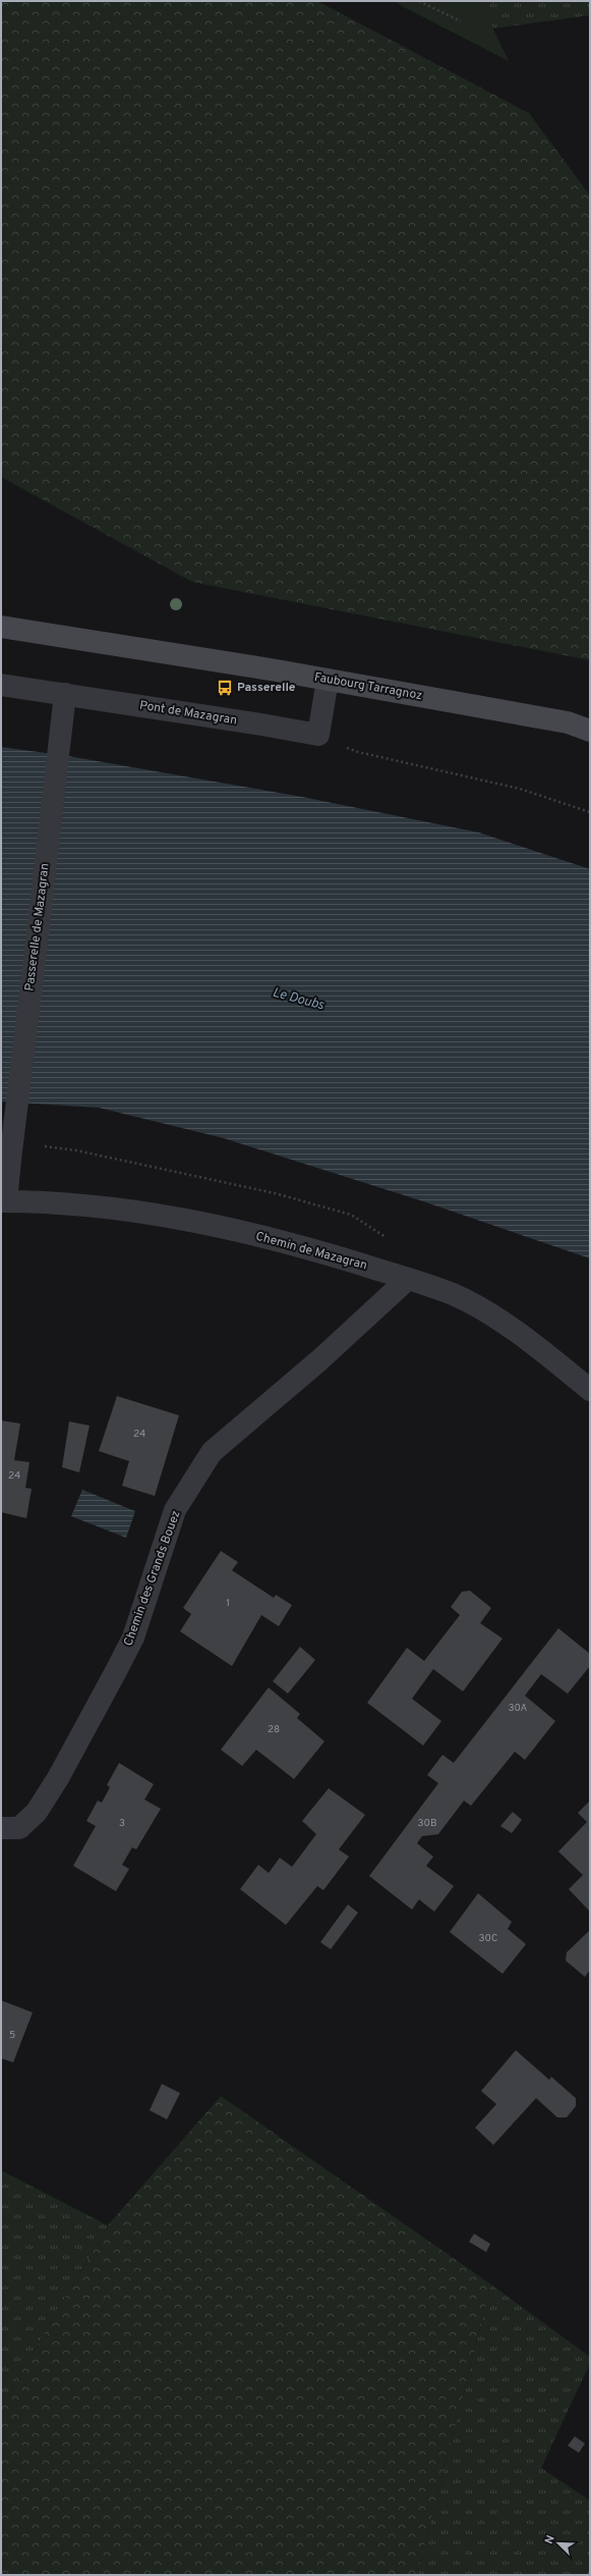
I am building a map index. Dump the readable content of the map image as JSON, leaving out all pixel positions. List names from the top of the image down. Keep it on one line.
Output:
{"streets":{"main road":["Faubourg Tarragnoz"],"street":["Pont de Mazagran","Passerelle de Mazagran","Chemin de Mazagran","Chemin des Grands Bouez"]},"crossings":[["Pont de Mazagran","Passerelle de Mazagran"],["Passerelle de Mazagran","Chemin de Mazagran"],["Chemin de Mazagran","Chemin des Grands Bouez"]],"water":["Le Doubs"],"places":{"bus stop":["Passerelle"]},"house_numbers":["24","24","1","30A","28","3","30B","30C","5"],"north":"top left"}
